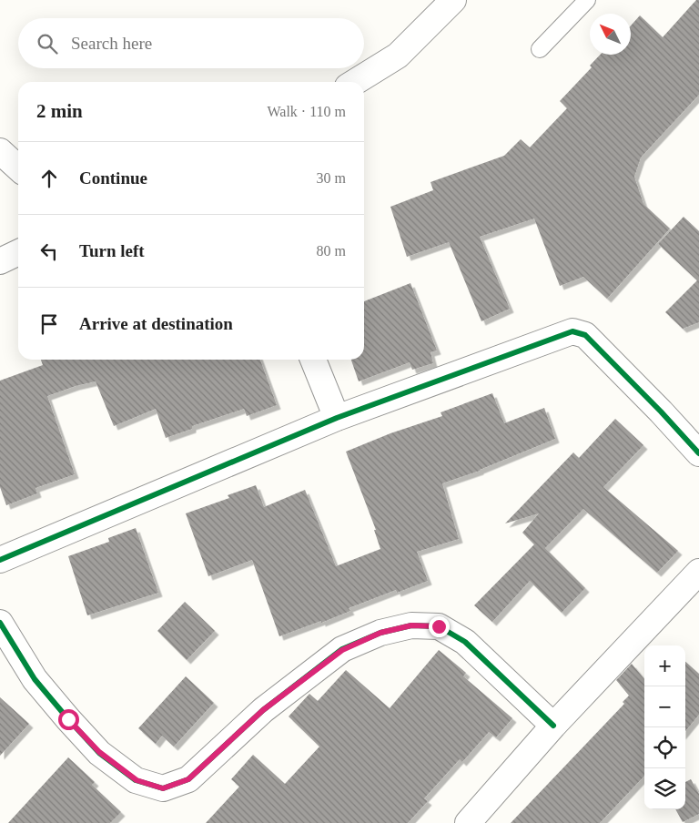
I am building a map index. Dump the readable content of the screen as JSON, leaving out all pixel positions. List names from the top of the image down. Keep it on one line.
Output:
{"north":"top left","page":{"search":"Search here","heading":["2 min","Walk · 110 m"],"list":[["Continue","30 m"],["Turn left","80 m"],"Arrive at destination"],"map_buttons":["+","−"]}}
